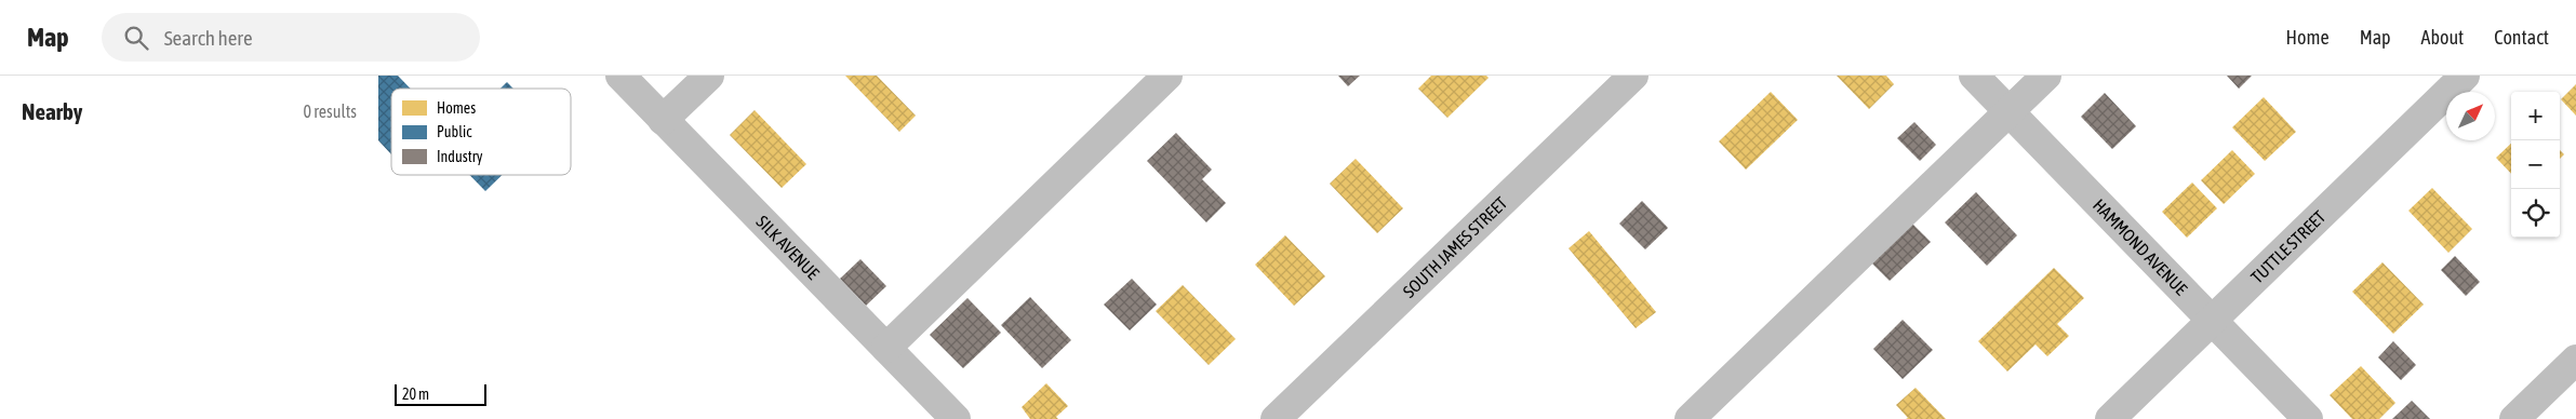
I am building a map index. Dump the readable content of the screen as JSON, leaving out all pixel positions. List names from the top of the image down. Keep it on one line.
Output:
{"streets":{"street":["SILK AVENUE","SOUTH JAMES STREET","HAMMOND AVENUE","TUTTLE STREET"]},"crossings":[["HAMMOND AVENUE","TUTTLE STREET"]],"legend":["Homes","Public","Industry"],"scale_bar":"20 m","north":"top right","page":{"header":"Map","search":"Search here","nav":["Home","Map","About","Contact"],"heading":["Nearby","0 results"],"map_buttons":["+","−"],"scale":"20 m"}}
